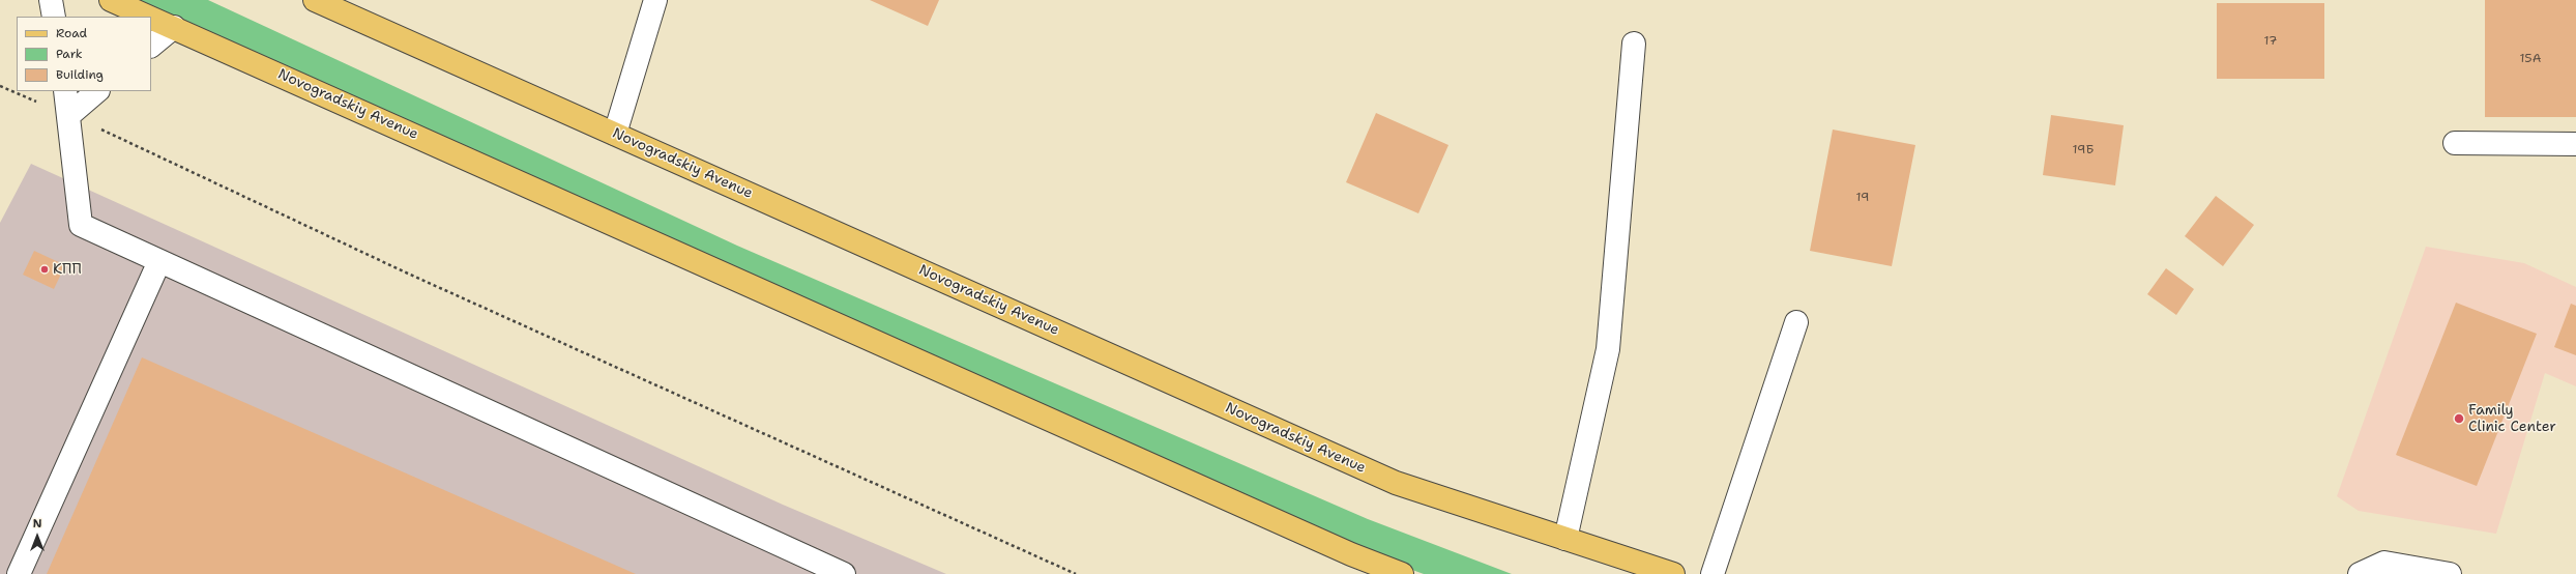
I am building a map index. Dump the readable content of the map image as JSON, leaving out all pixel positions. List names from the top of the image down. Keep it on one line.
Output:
{"streets":{"main road":["Novogradskiy Avenue"]},"places":["КПП","Family Clinic Center"],"house_numbers":["17","15А","19Б","19"],"legend":["Road","Park","Building"],"north":"top"}
